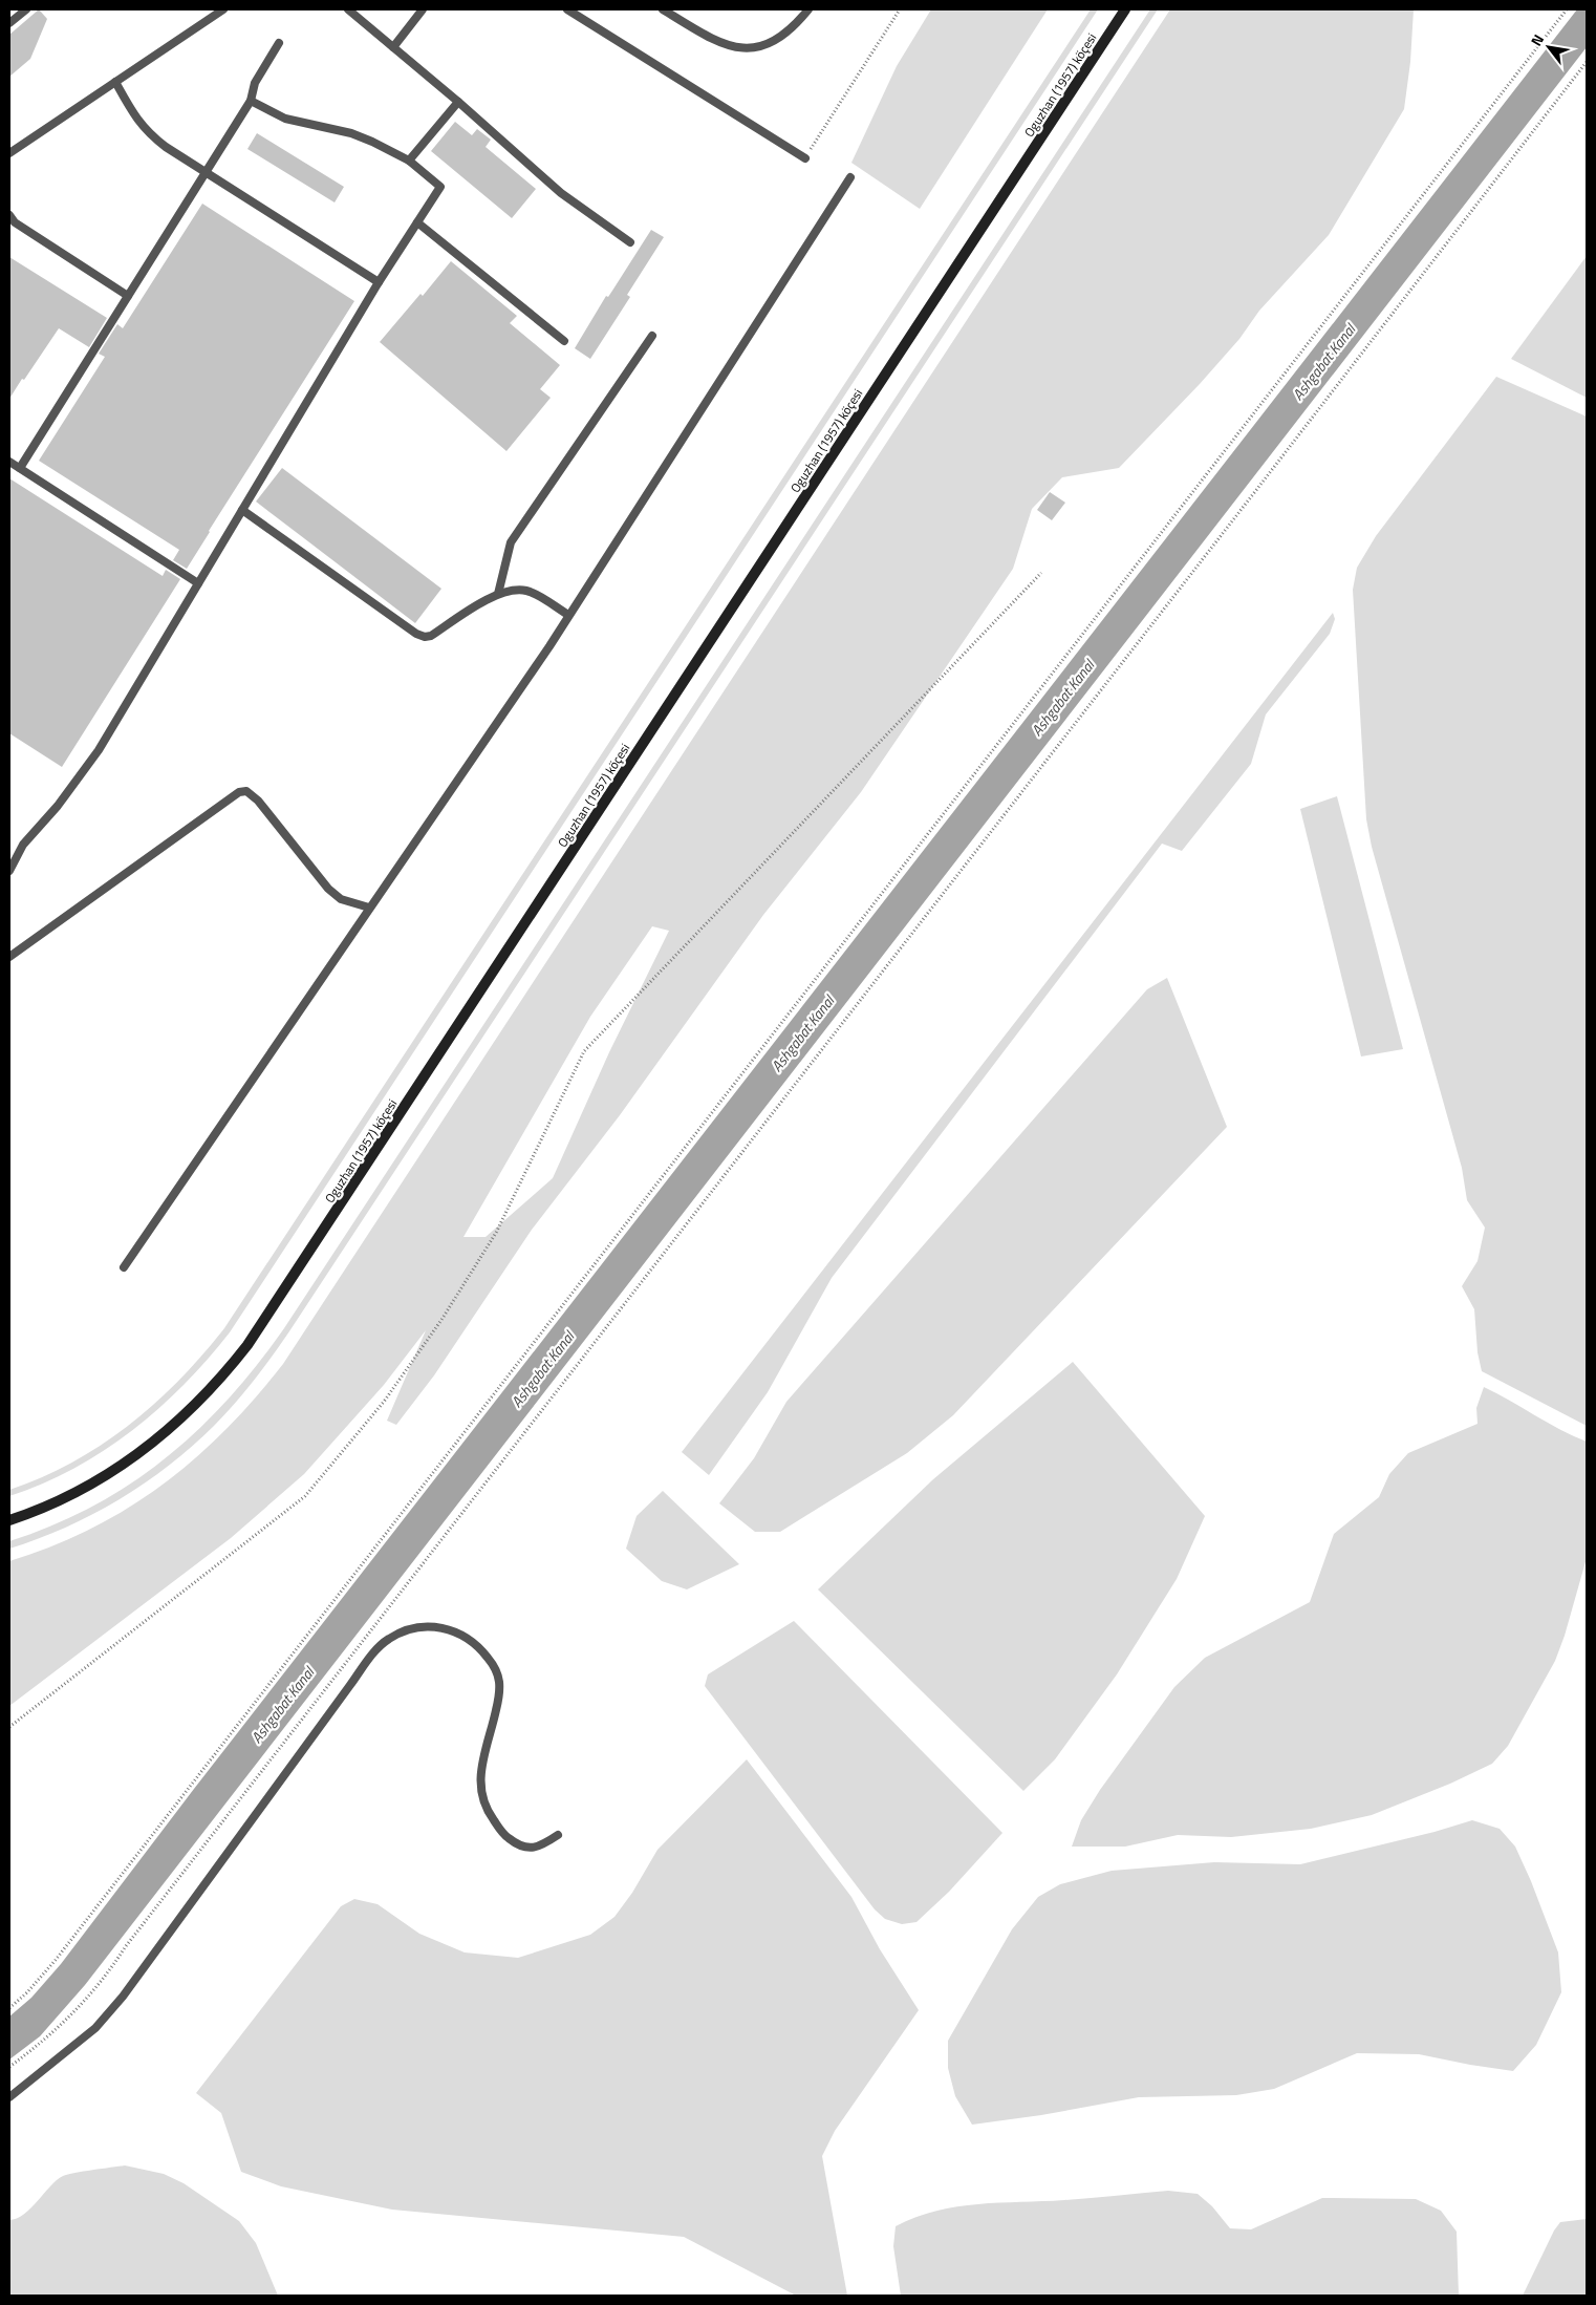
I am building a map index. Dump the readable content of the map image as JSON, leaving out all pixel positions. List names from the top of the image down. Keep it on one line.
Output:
{"streets":{"main road":["Oguzhan (1957) köçesi"]},"water":["Ashgabat Kanal"],"north":"top left"}
